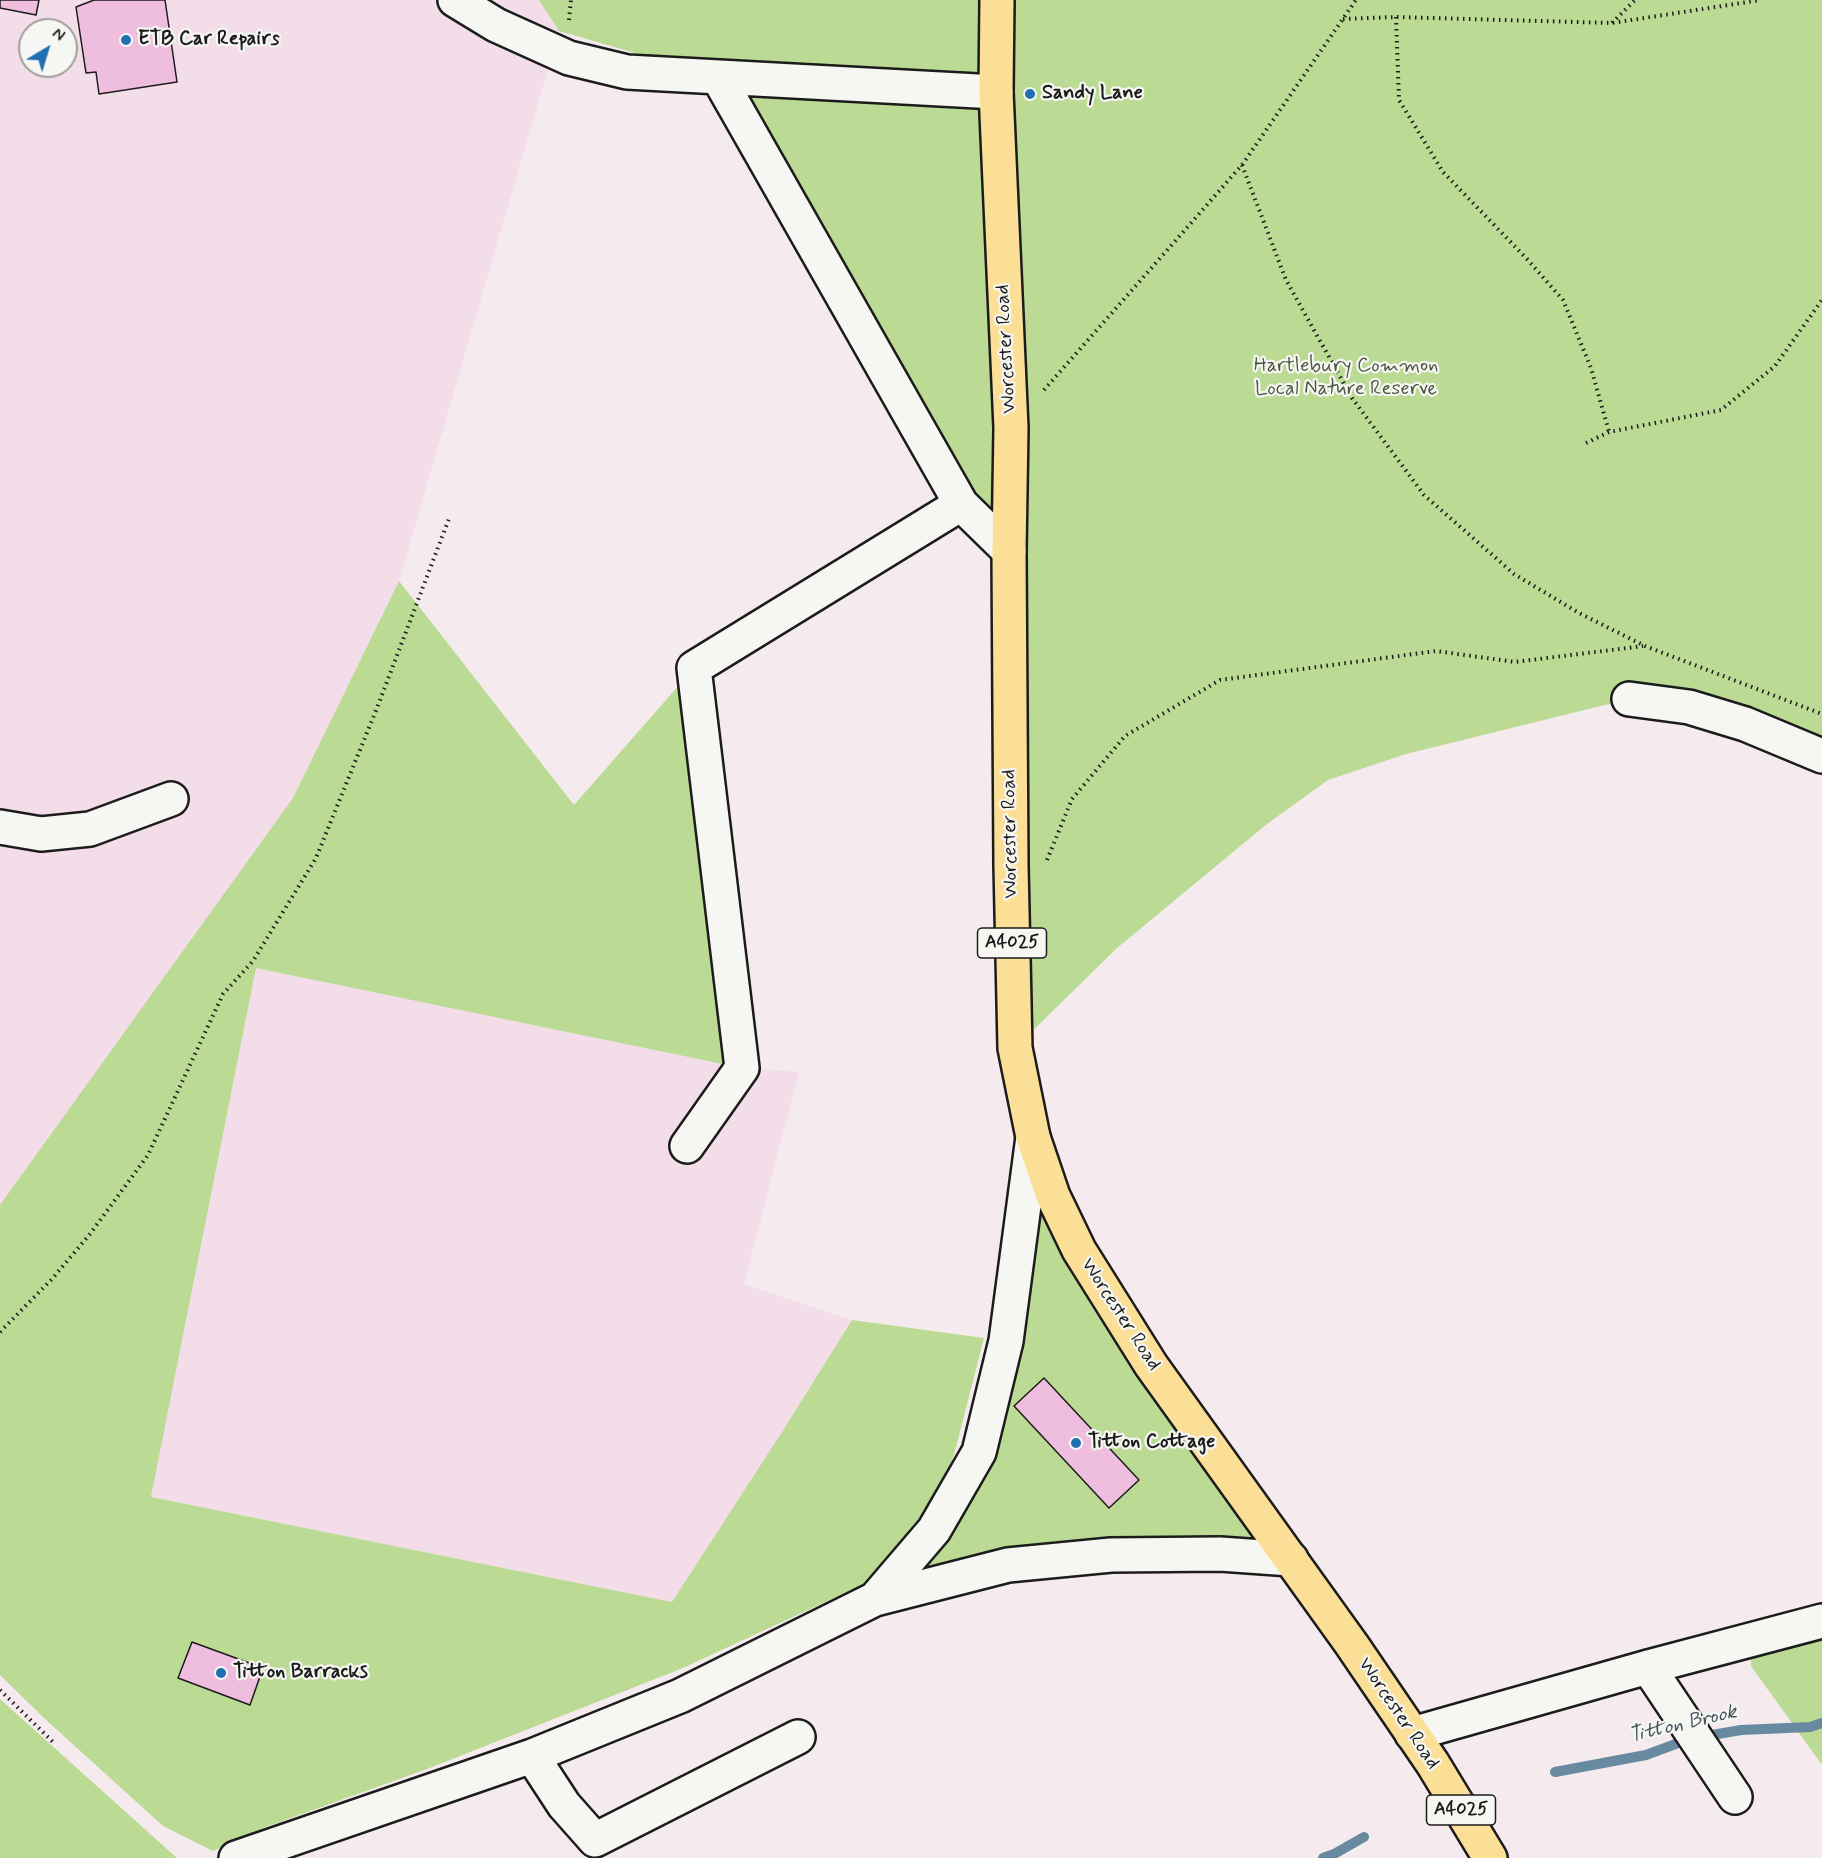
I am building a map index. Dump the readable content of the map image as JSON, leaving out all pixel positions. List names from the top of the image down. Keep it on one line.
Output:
{"streets":{"main road":["Worcester Road","A4025"]},"water":["Titton Brook"],"parks":["Hartlebury Common Local Nature Reserve"],"places":["ETB Car Repairs","Sandy Lane","Titton Cottage","Titton Barracks"],"north":"top right"}
